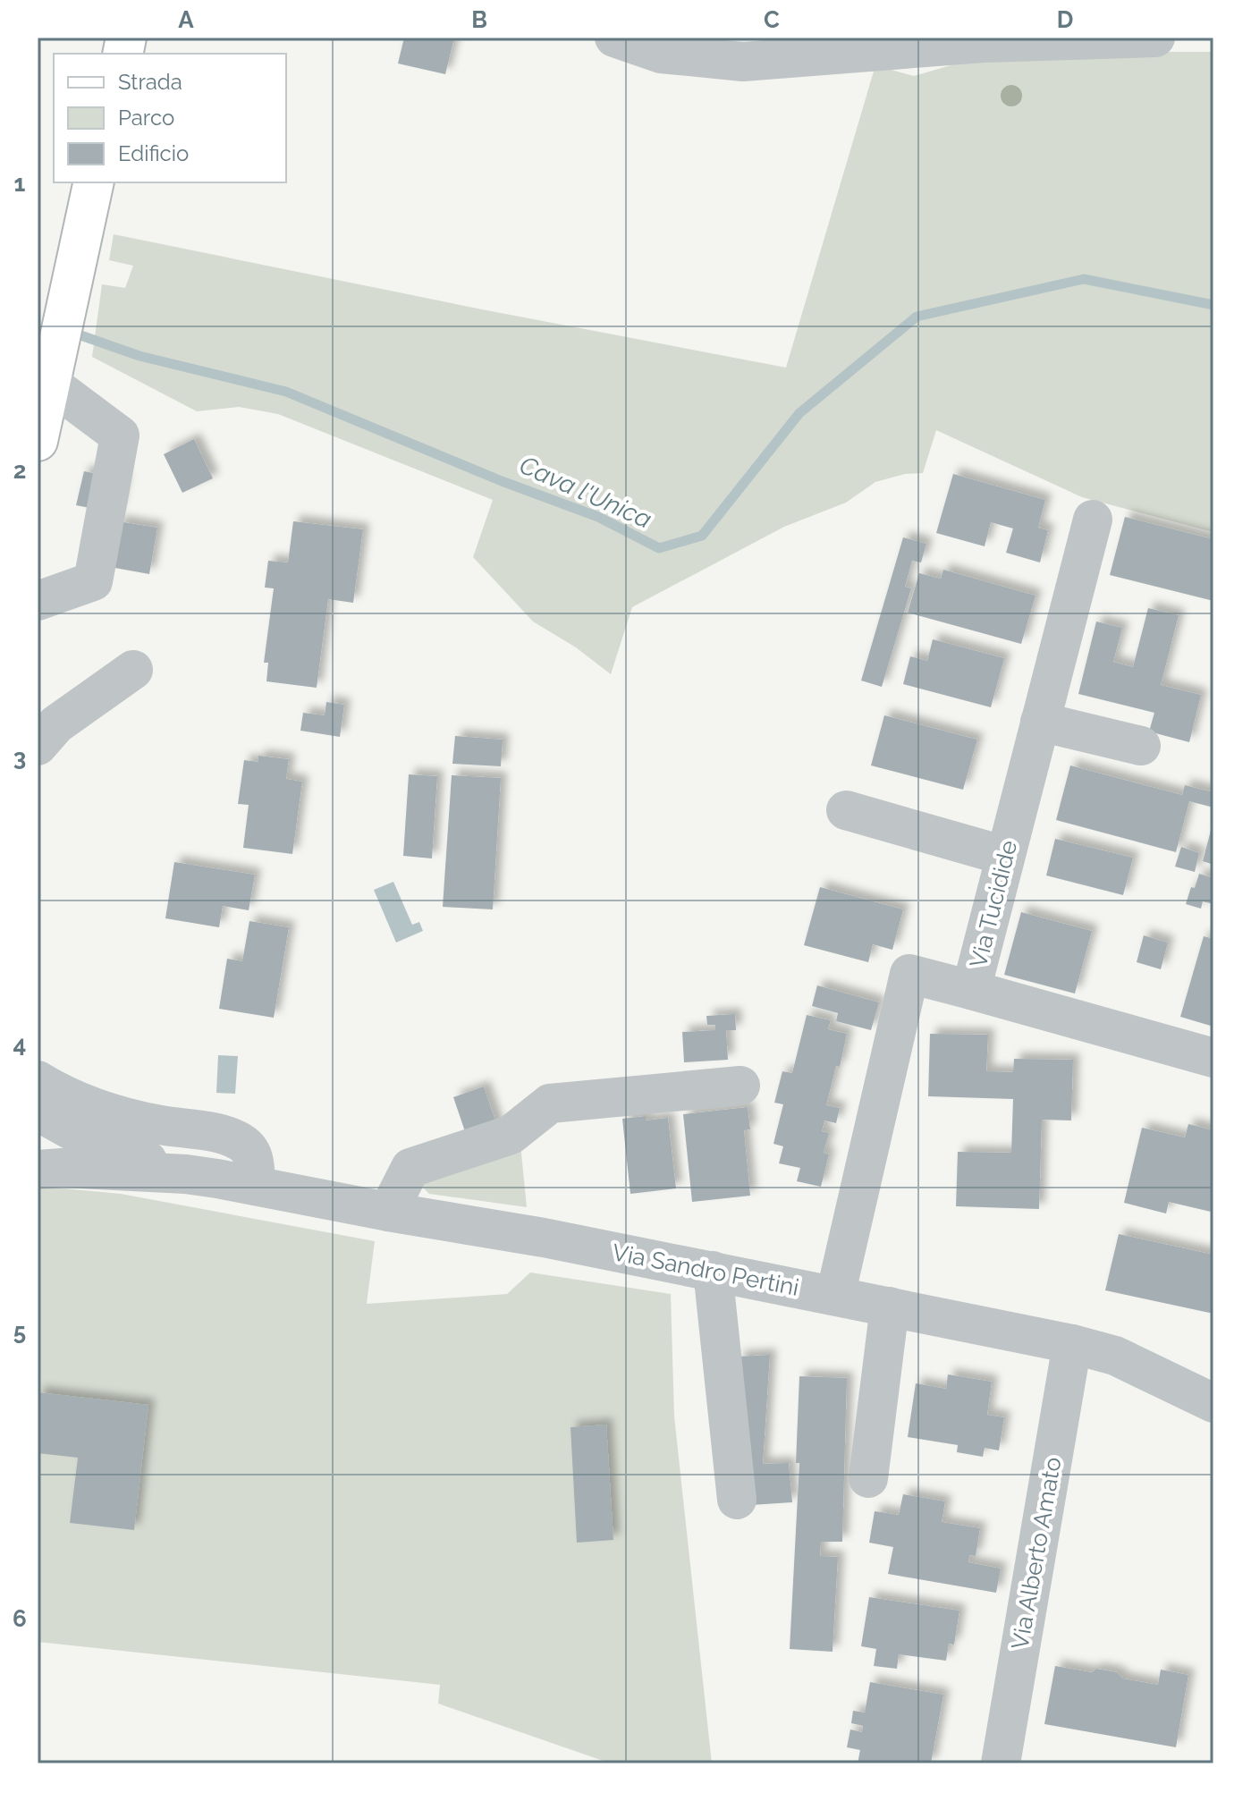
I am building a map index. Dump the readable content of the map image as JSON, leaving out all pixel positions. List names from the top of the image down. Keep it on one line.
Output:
{"streets":{"street":["Via Tucidide","Via Sandro Pertini","Via Alberto Amato"]},"crossings":[["Via Tucidide","Via Sandro Pertini"],["Via Sandro Pertini","Via Alberto Amato"]],"water":["Cava l'Unica"],"legend":["Strada","Parco","Edificio"],"grid":{"columns":["A","B","C","D"],"rows":["1","2","3","4","5","6"]}}
